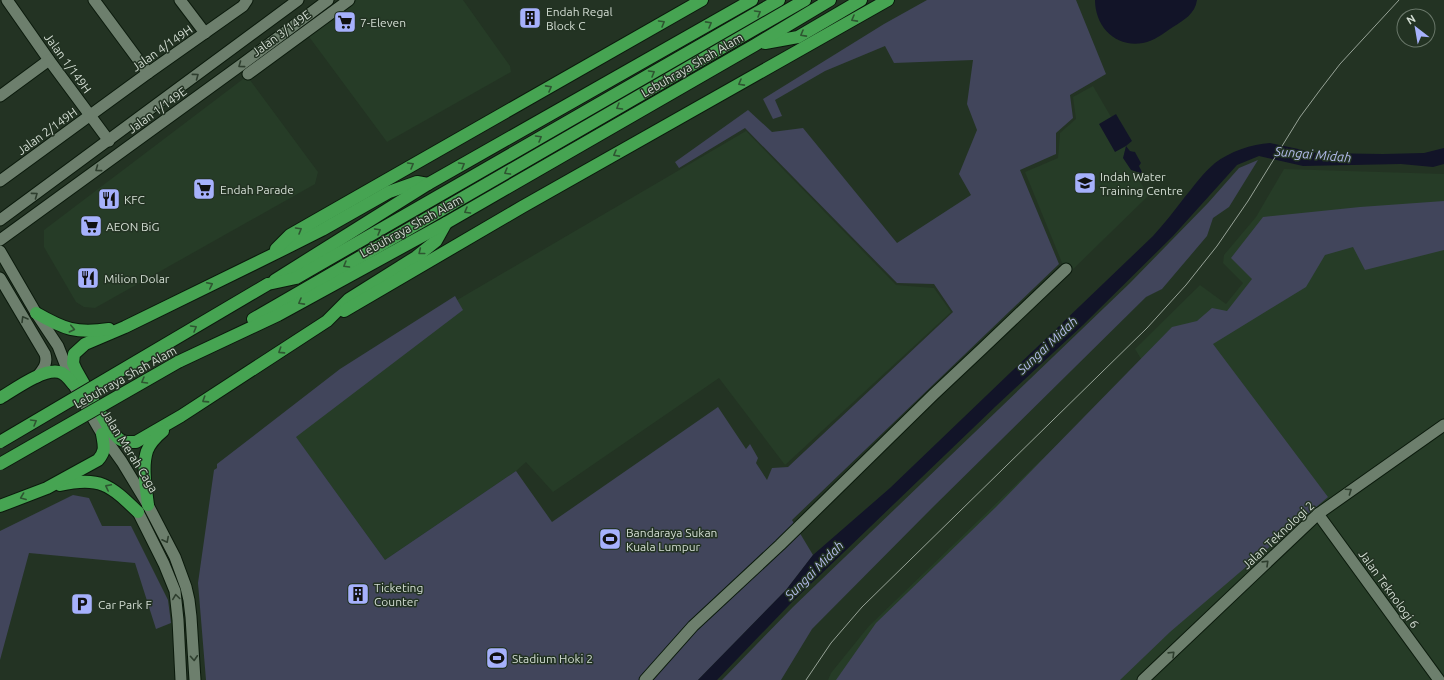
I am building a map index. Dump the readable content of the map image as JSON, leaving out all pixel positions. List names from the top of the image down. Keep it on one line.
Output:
{"streets":{"highway":["Lebuhraya Shah Alam"],"street":["Jalan 3/149E","Jalan 4/149H","Jalan 1/149H","Jalan 1/149E","Jalan 2/149H","Jalan Merah Caga","Jalan Teknologi 2","Jalan Teknologi 6"]},"crossings":[["Jalan 4/149H","Jalan 1/149H"],["Jalan 4/149H","Jalan 2/149H"],["Jalan 1/149H","Jalan 1/149E"],["Jalan 1/149H","Jalan 2/149H"],["Jalan Teknologi 2","Jalan Teknologi 6"]],"one_way":["Jalan Teknologi 2"],"water":["Sungai Midah"],"places":{"building":["Endah Regal Block C","Ticketing Counter"],"supermarket":["7-Eleven","Endah Parade","AEON BiG"],"school or university":["Indah Water Training Centre"],"restaurant":["KFC","Milion Dolar"],"sports":["Bandaraya Sukan Kuala Lumpur","Stadium Hoki 2"],"parking":["Car Park F"]},"north":"top left"}
